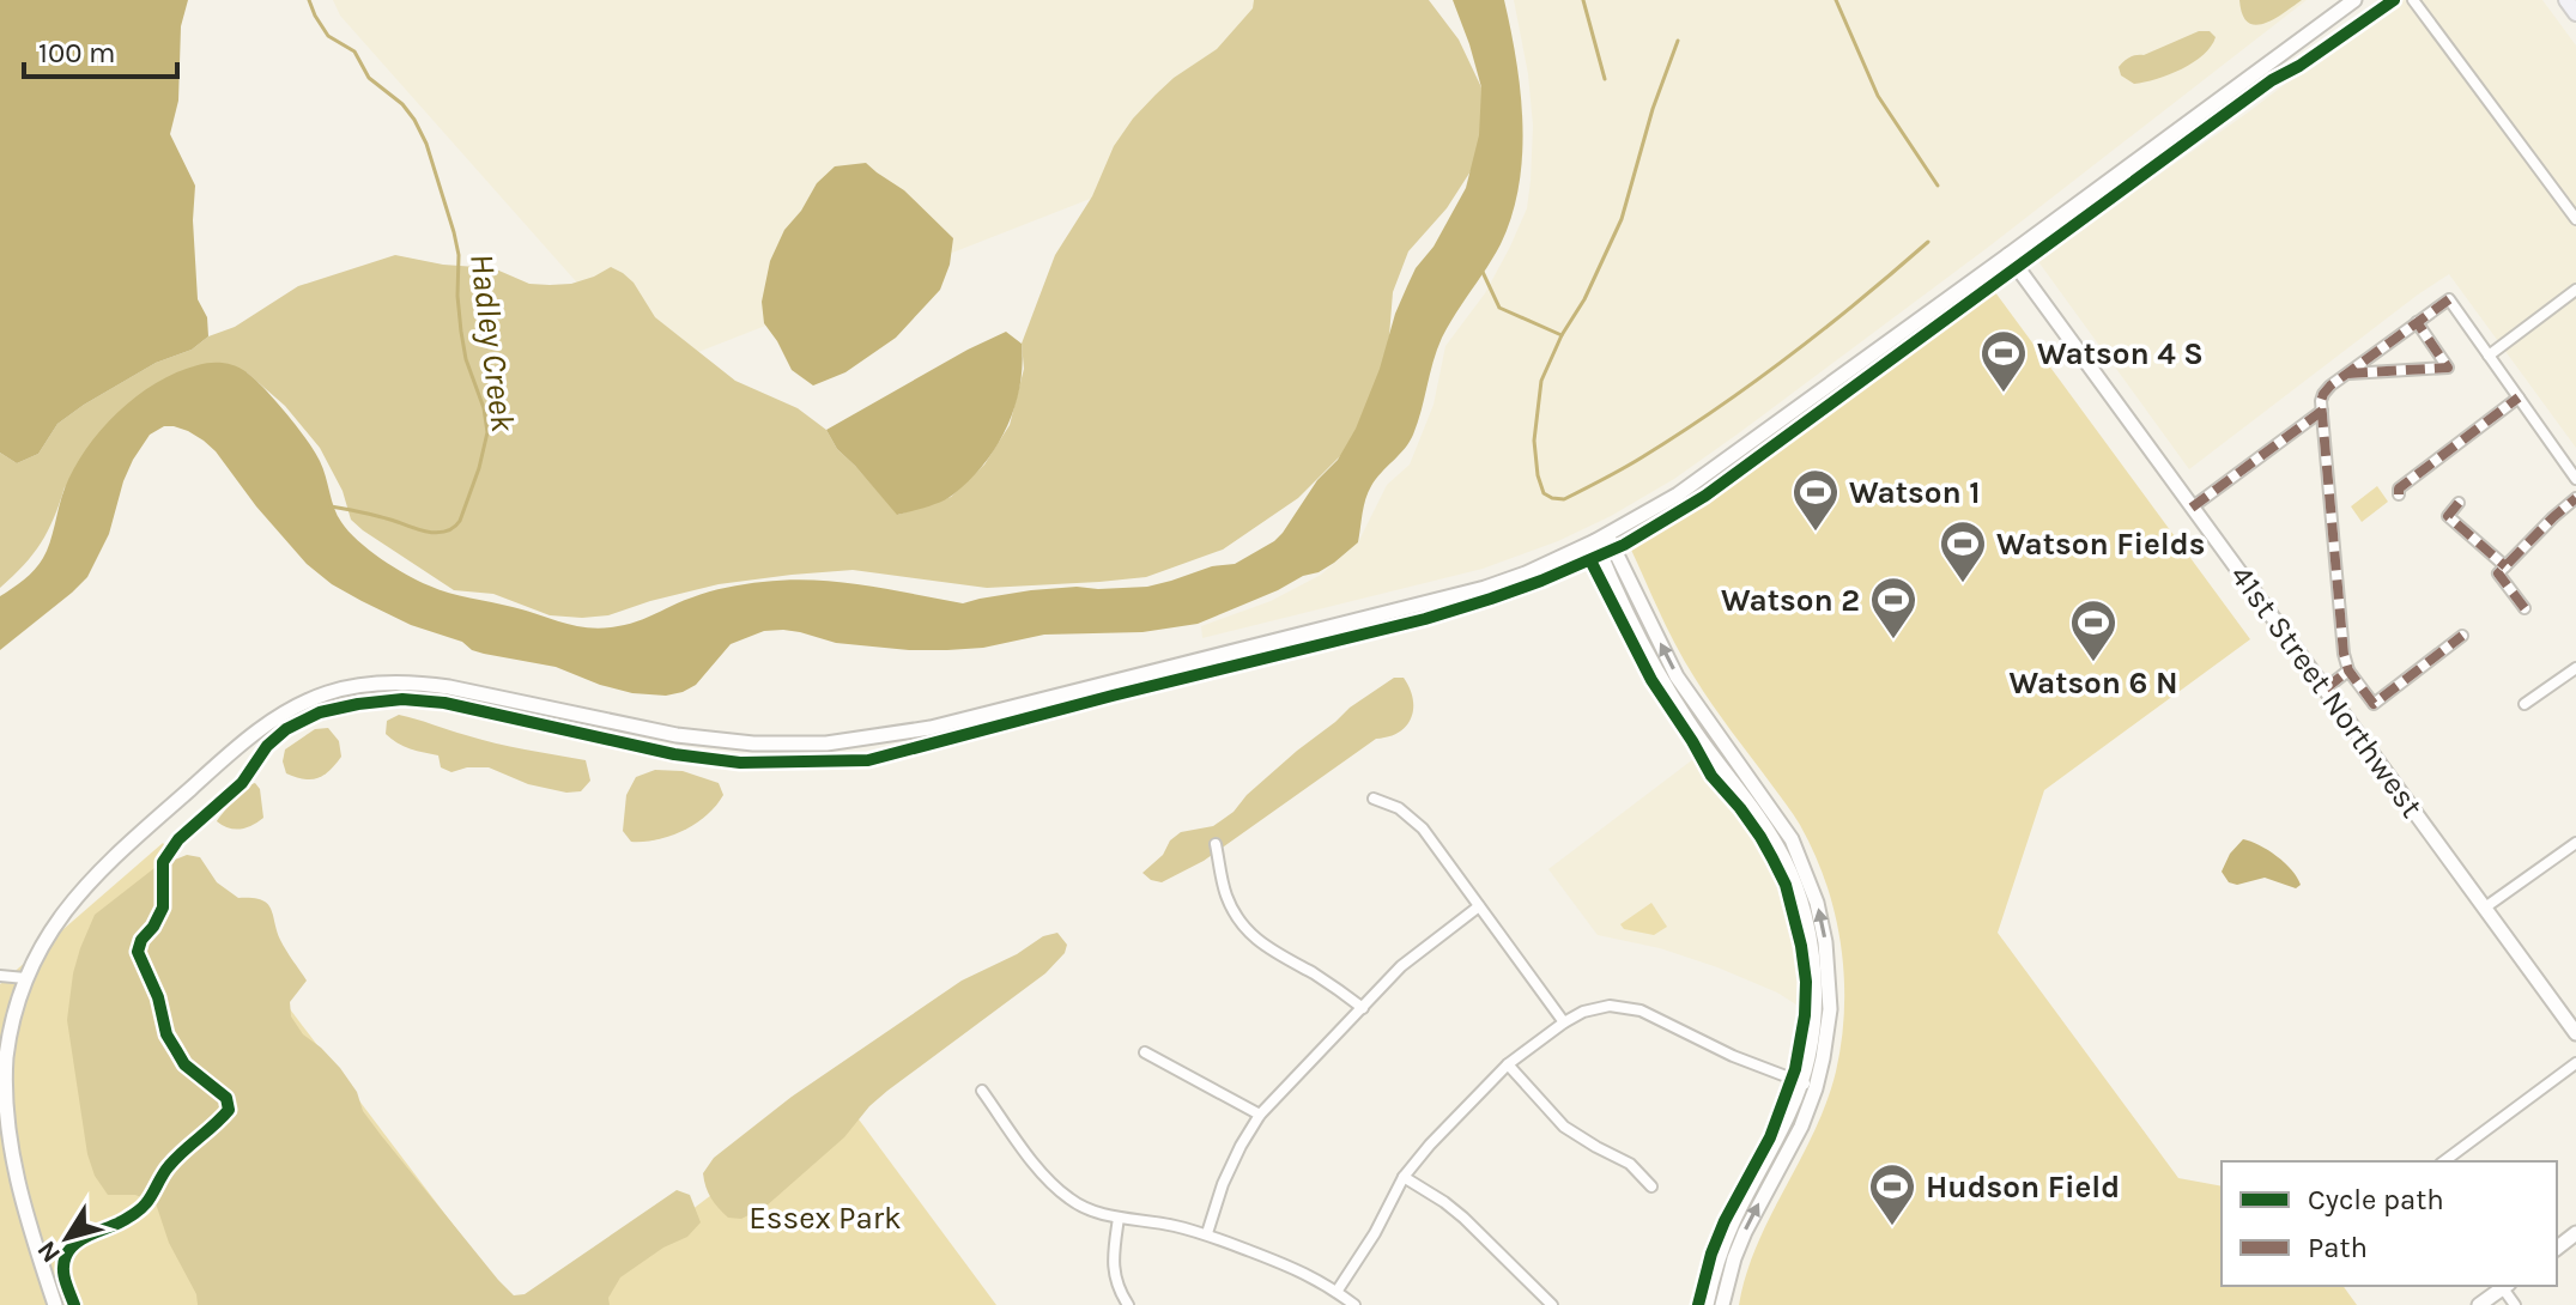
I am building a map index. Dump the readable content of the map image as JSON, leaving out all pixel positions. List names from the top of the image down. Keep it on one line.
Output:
{"streets":{"main road":["41st Street Northwest"]},"water":["Hadley Creek"],"parks":["Essex Park"],"places":{"sports":["Watson 4 S","Watson 1","Watson Fields","Watson 2","Watson 6 N","Hudson Field"]},"legend":["Cycle path","Path"],"scale_bar":"100 m","north":"bottom left"}
